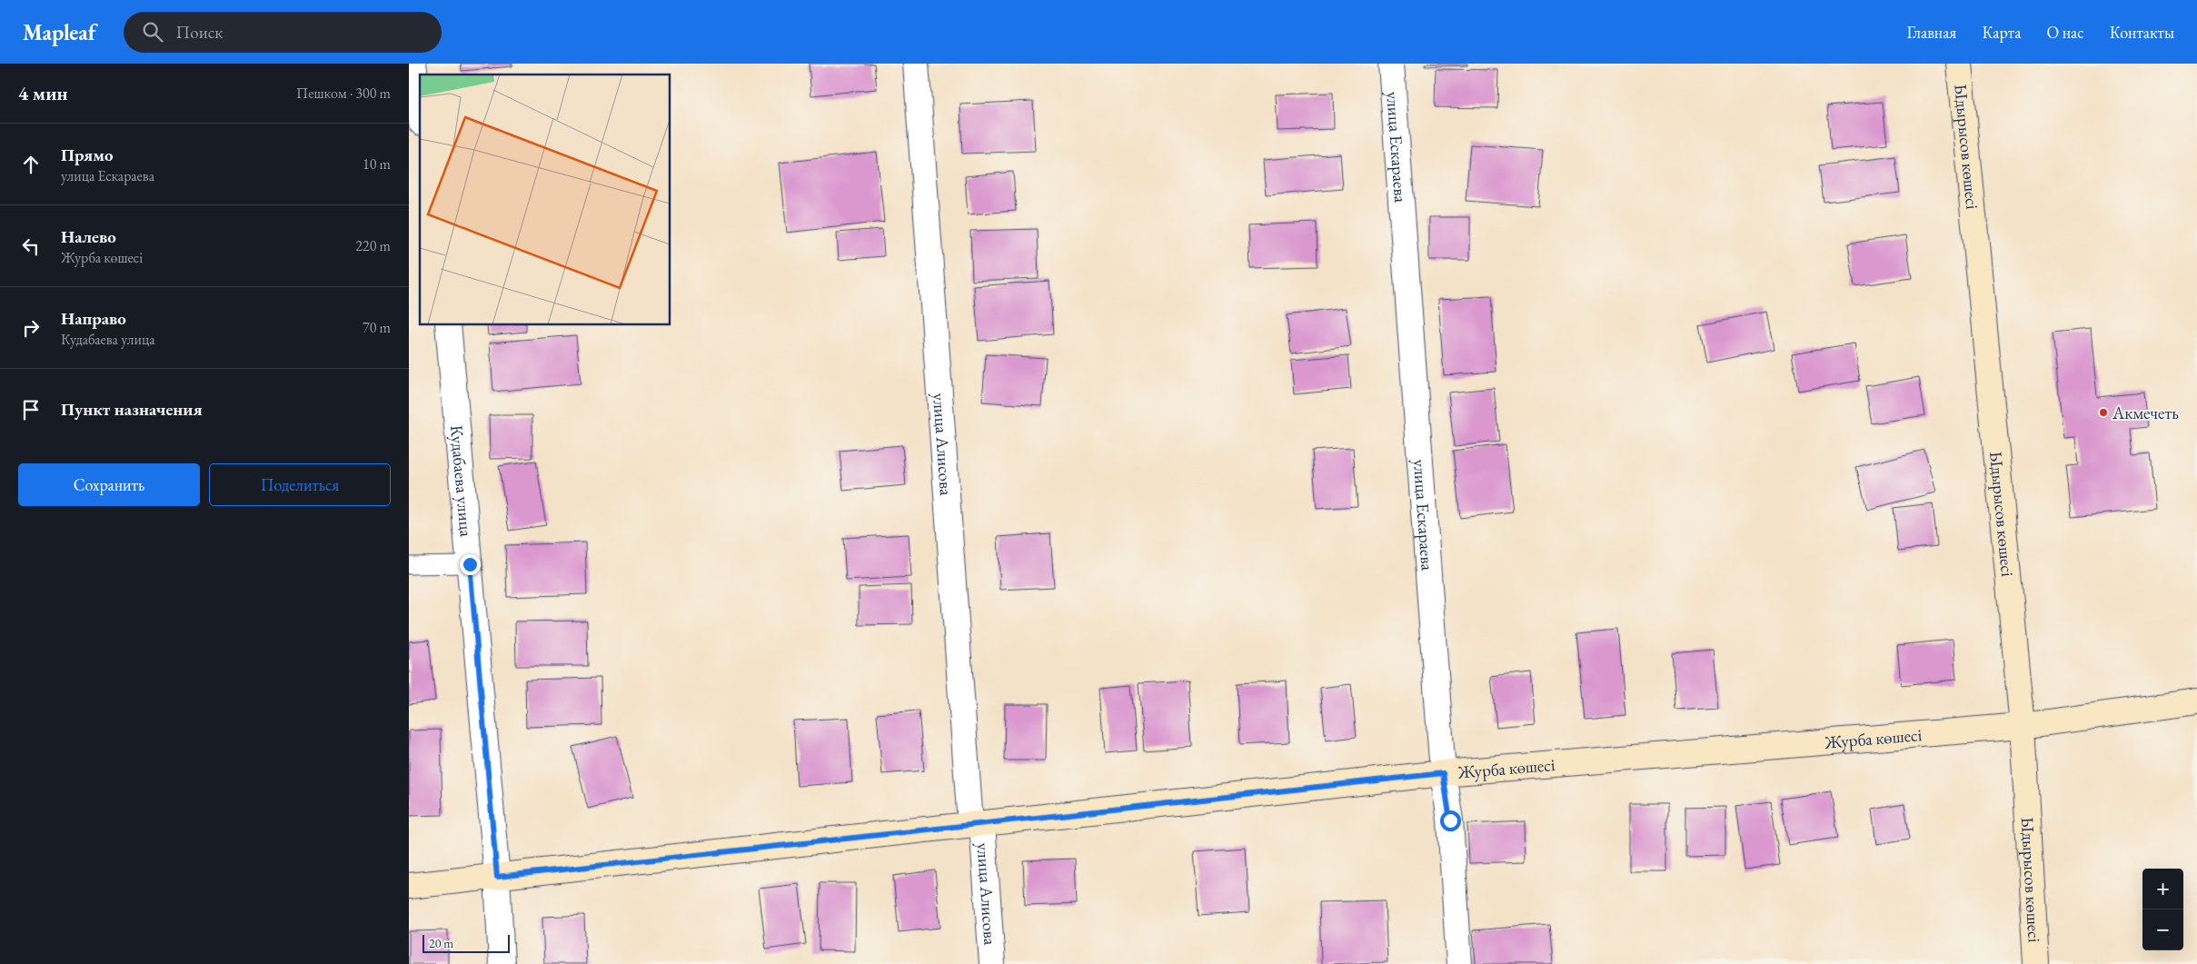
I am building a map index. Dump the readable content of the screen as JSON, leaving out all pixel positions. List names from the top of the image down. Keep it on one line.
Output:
{"streets":{"street":["улица Ескараева","Ыдырысов көшесі","улица Алисова","Кудабаева улица","Журба көшесі"]},"crossings":[["улица Ескараева","Журба көшесі"],["Ыдырысов көшесі","Журба көшесі"],["улица Алисова","Журба көшесі"],["Кудабаева улица","Журба көшесі"]],"places":["Акмечеть"],"scale_bar":"20 m","page":{"header":"Mapleaf","search":"Поиск","nav":["Главная","Карта","О нас","Контакты"],"heading":["4 мин","Пешком · 300 m"],"list":[["Прямо","улица Ескараева","10 m"],["Налево","Журба көшесі","220 m"],["Направо","Кудабаева улица","70 m"],"Пункт назначения"],"buttons":["Сохранить","Поделиться"],"map_buttons":["+","−"],"scale":"20 m"}}
